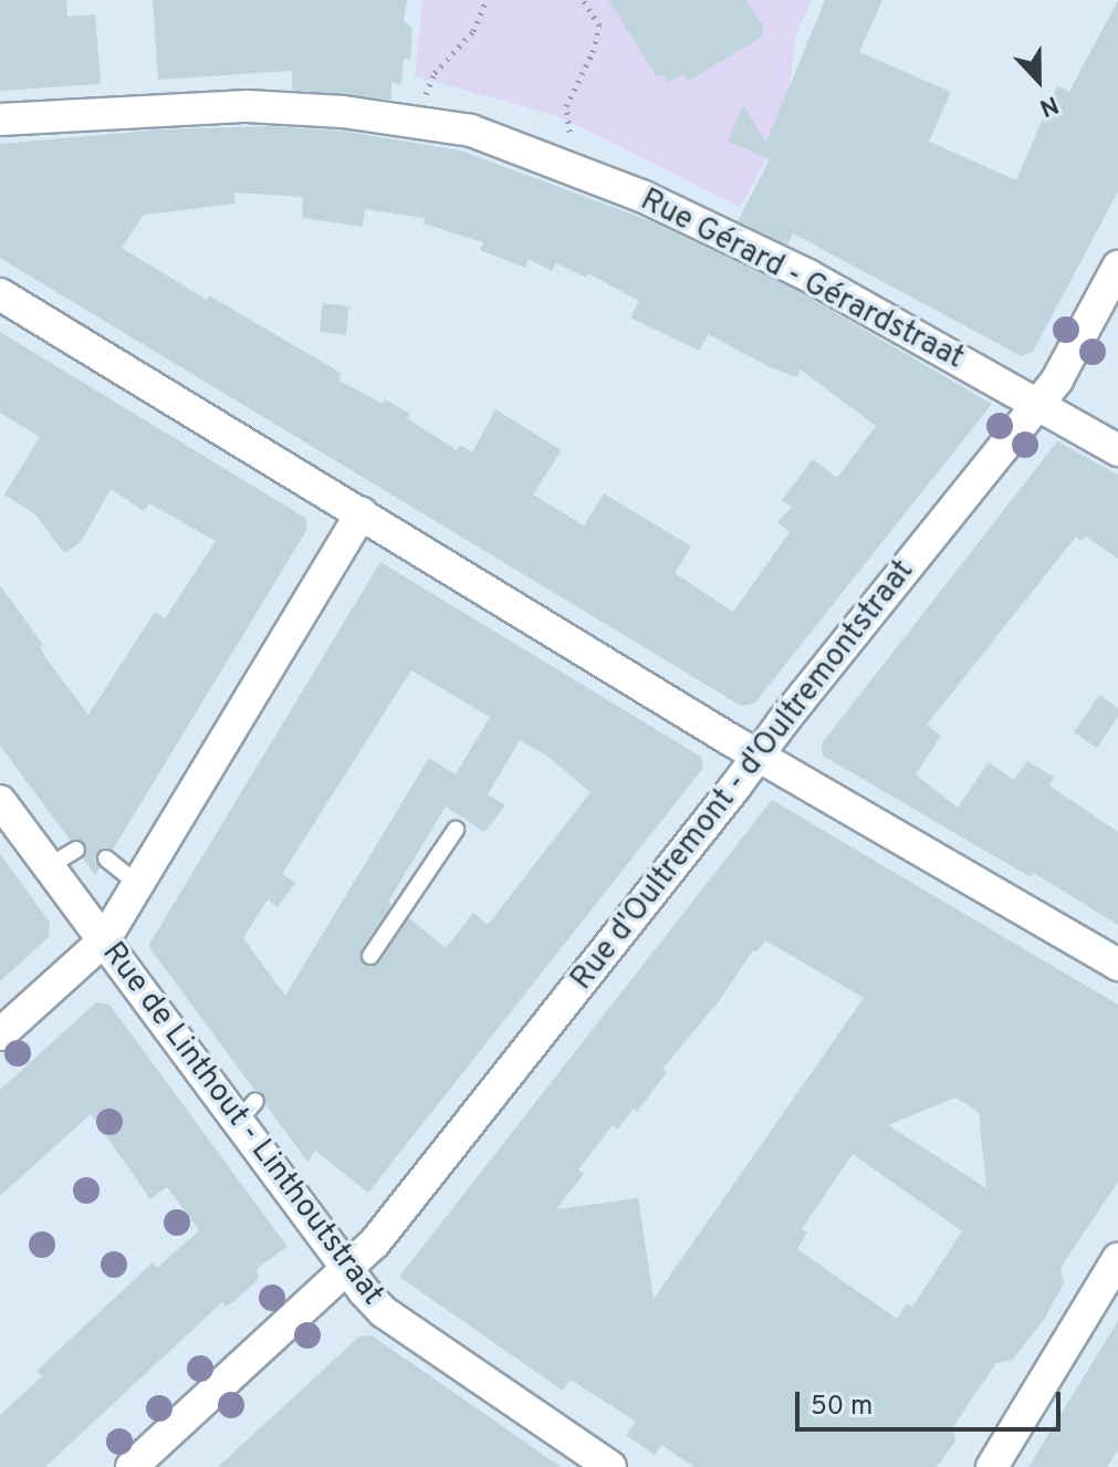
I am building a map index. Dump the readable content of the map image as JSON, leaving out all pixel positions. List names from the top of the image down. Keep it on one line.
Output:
{"streets":{"street":["Rue Gérard - Gérardstraat","Rue d'Oultremont - d'Oultremontstraat","Rue de Linthout - Linthoutstraat"]},"crossings":[["Rue Gérard - Gérardstraat","Rue d'Oultremont - d'Oultremontstraat"],["Rue d'Oultremont - d'Oultremontstraat","Rue de Linthout - Linthoutstraat"]],"scale_bar":"50 m","north":"bottom"}
